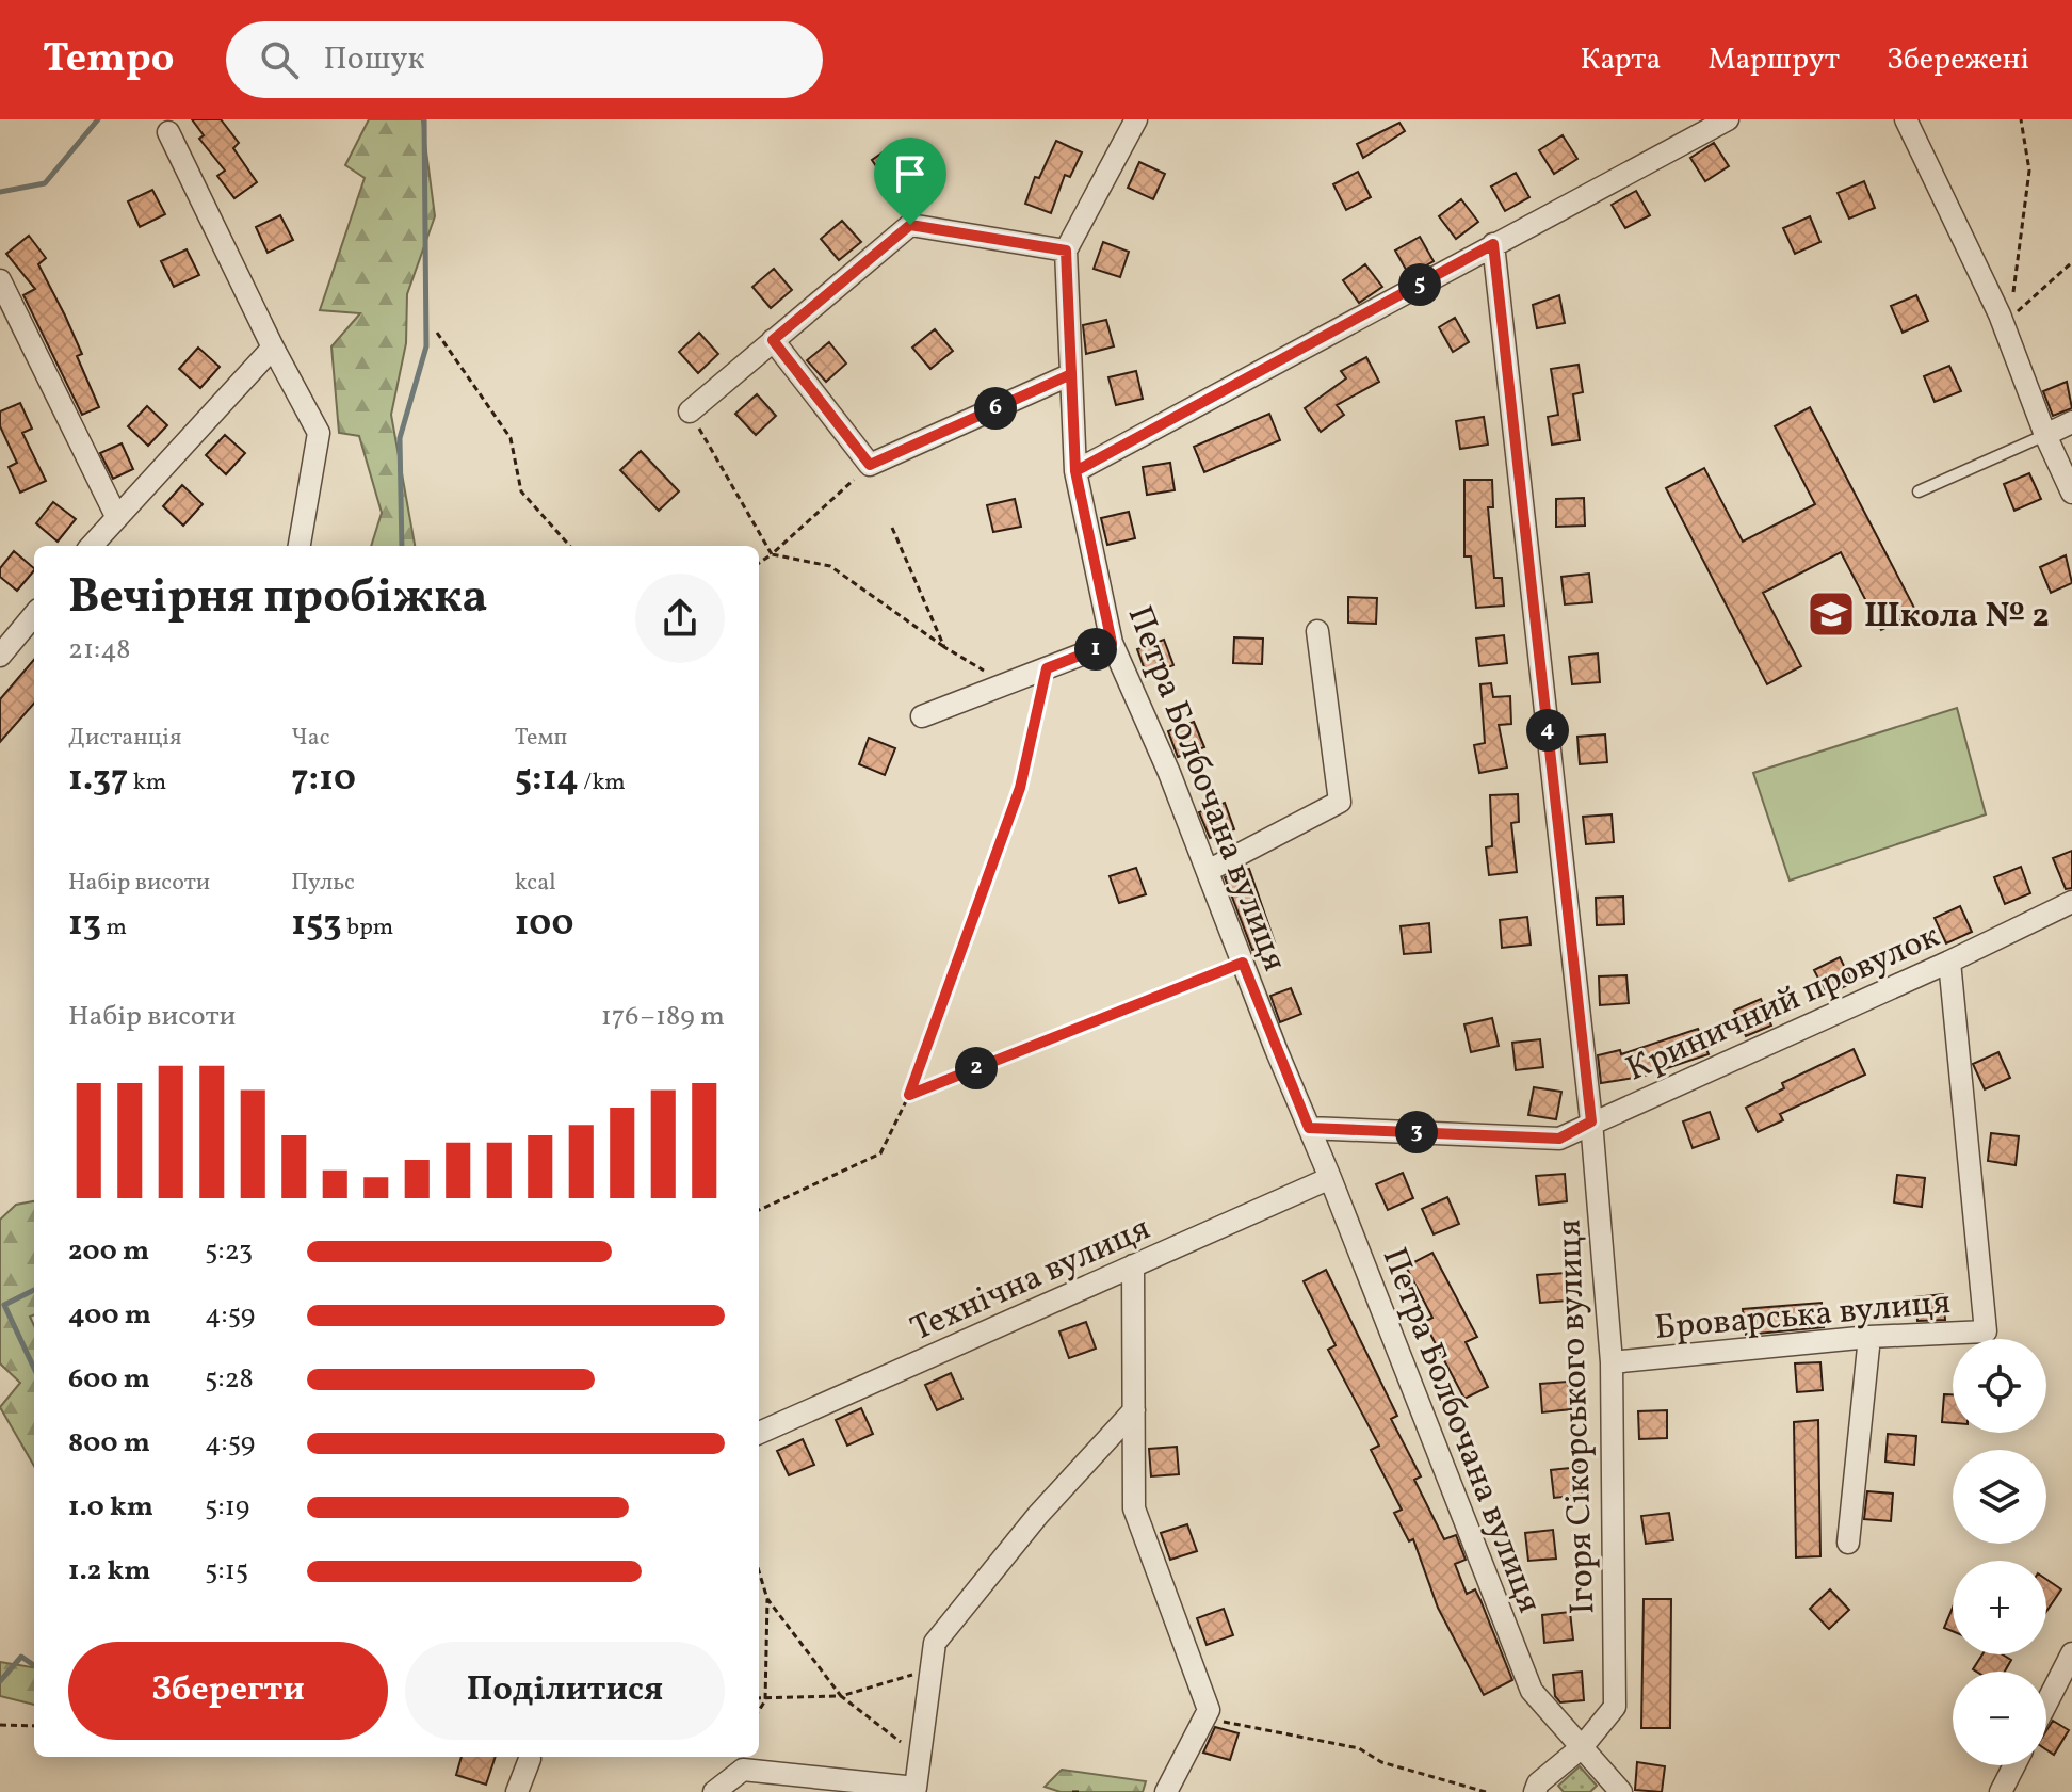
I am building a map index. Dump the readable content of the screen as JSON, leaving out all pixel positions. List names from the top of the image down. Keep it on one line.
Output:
{"streets":{"street":["Петра Болбочана вулиця","Криничний провулок","Технічна вулиця","Броварська вулиця","Ігоря Сікорського вулиця"]},"crossings":[["Петра Болбочана вулиця","Криничний провулок"],["Петра Болбочана вулиця","Технічна вулиця"],["Петра Болбочана вулиця","Ігоря Сікорського вулиця"],["Криничний провулок","Броварська вулиця"],["Криничний провулок","Ігоря Сікорського вулиця"],["Броварська вулиця","Ігоря Сікорського вулиця"]],"places":{"school or university":["Школа № 2"]},"page":{"header":"Tempo","search":"Пошук","nav":["Карта","Маршрут","Збережені"],"pins":["5","6","1","4","2","3"],"heading":["Вечірня пробіжка","21:48"],"stats":[["Дистанція","1.37 km"],["Час","7:10"],["Темп","5:14 /km"],["Набір висоти","13 m"],["Пульс","153 bpm"],["kcal","100"]],"chart":["Набір висоти","176–189 m"],"list":[{"name":"200 m","note":"5:23"},{"name":"400 m","note":"4:59"},{"name":"600 m","note":"5:28"},{"name":"800 m","note":"4:59"},{"name":"1.0 km","note":"5:19"},{"name":"1.2 km","note":"5:15"}],"map_buttons":["+","−"],"buttons":["Зберегти","Поділитися"]}}
